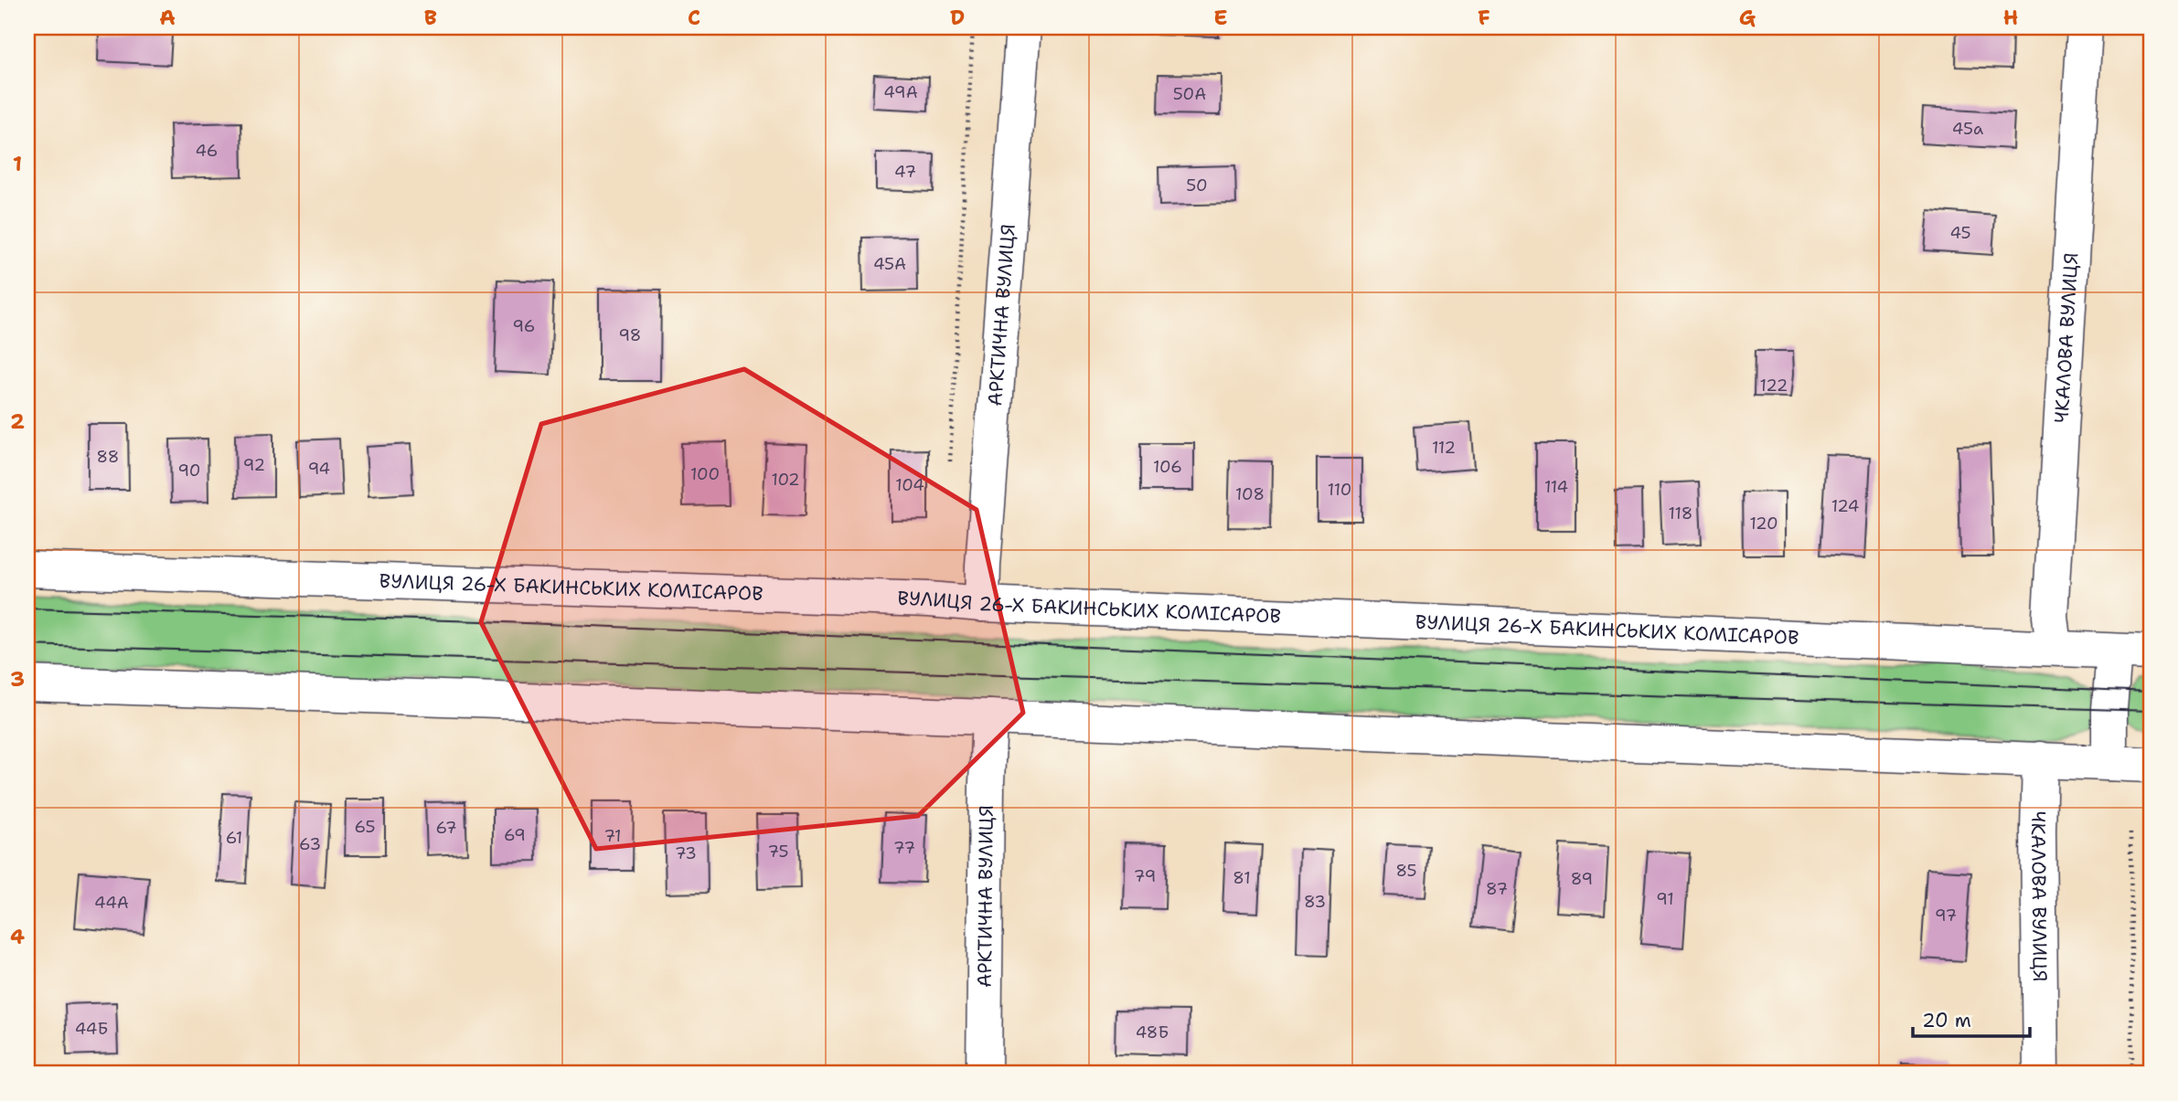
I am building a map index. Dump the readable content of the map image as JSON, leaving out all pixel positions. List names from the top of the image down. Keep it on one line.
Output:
{"streets":{"street":["АРКТИЧНА ВУЛИЦЯ","ЧКАЛОВА ВУЛИЦЯ","ВУЛИЦЯ 26-Х БАКИНСЬКИХ КОМІСАРОВ"]},"crossings":[["АРКТИЧНА ВУЛИЦЯ","ВУЛИЦЯ 26-Х БАКИНСЬКИХ КОМІСАРОВ"],["ЧКАЛОВА ВУЛИЦЯ","ВУЛИЦЯ 26-Х БАКИНСЬКИХ КОМІСАРОВ"]],"house_numbers":["49А","50А","45а","46","47","50","45","45А","96","98","122","112","88","92","106","94","90","100","102","104","114","110","108","124","118","120","65","67","69","71","61","63","77","75","73","85","79","81","89","87","91","83","44А","97","44Б","48Б"],"scale_bar":"20 m","grid":{"columns":["A","B","C","D","E","F","G","H"],"rows":["1","2","3","4"]}}
